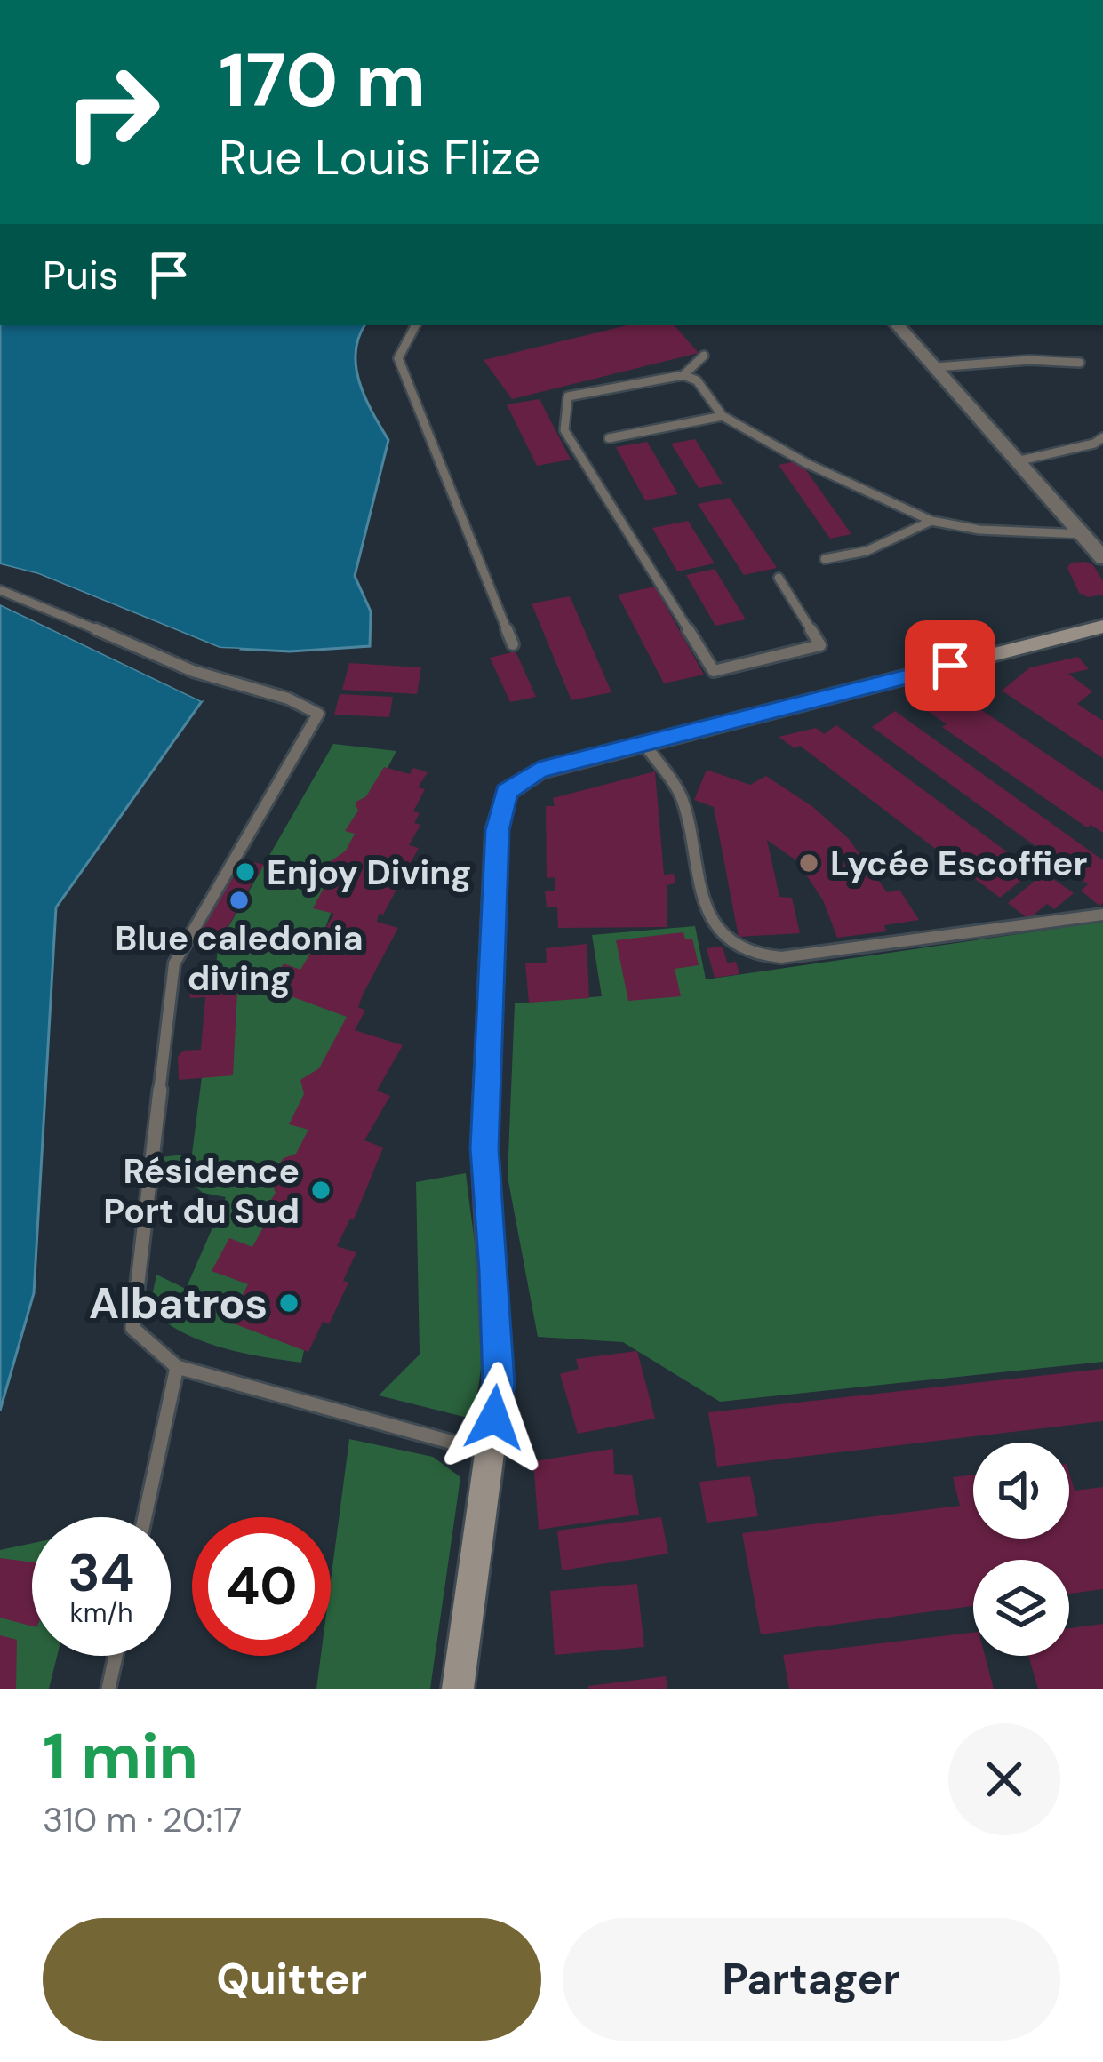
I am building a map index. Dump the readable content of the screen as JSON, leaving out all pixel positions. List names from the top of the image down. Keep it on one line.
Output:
{"places":["Lycée Escoffier","Enjoy Diving","Blue caledonia diving","Résidence Port du Sud","Albatros"],"page":{"turn":["170 m","Rue Louis Flize"],"then":"Puis","speed":"34 km/h","limit":"40","heading":["1 min","310 m · 20:17"],"buttons":["Quitter","Partager"]}}
